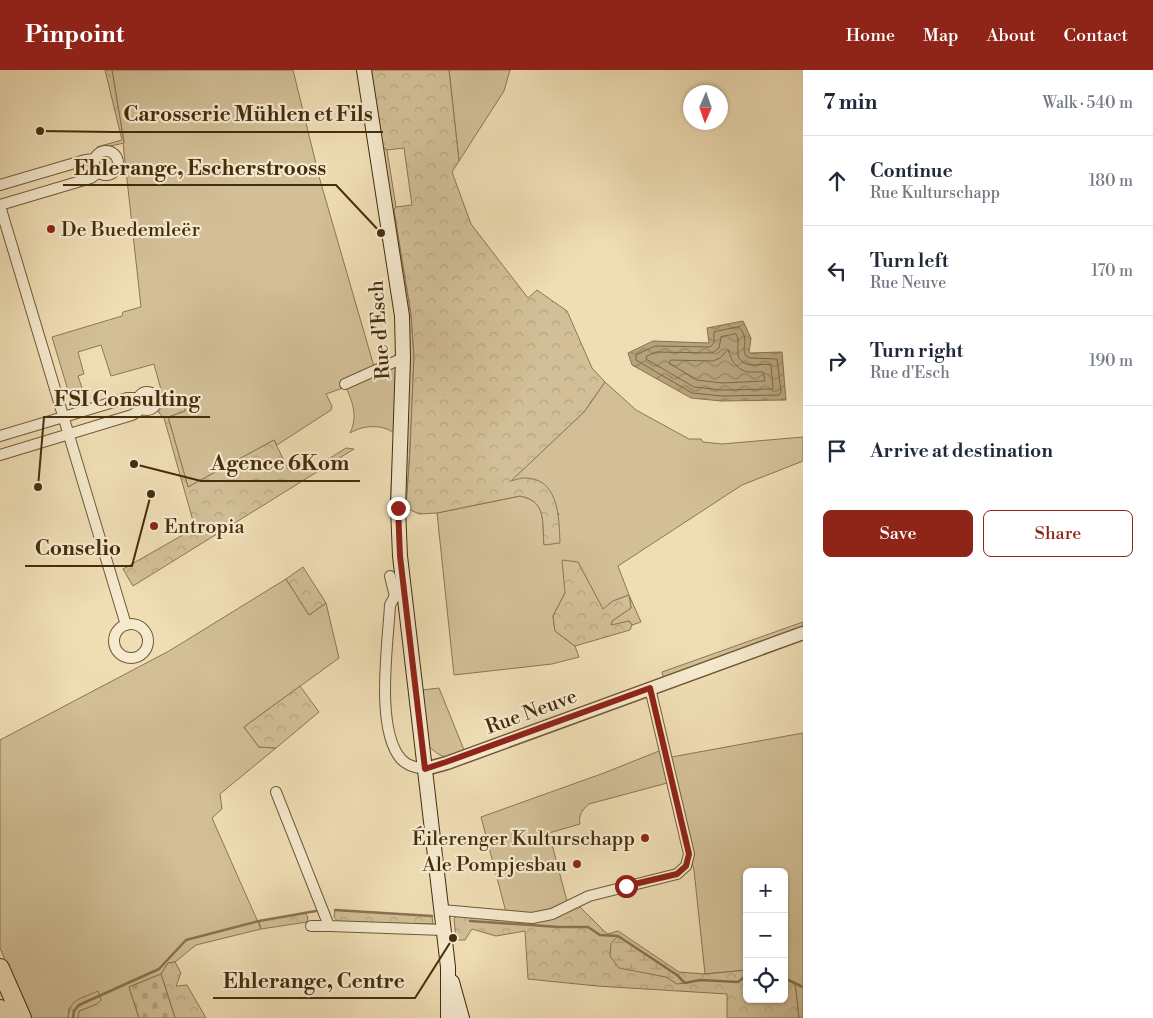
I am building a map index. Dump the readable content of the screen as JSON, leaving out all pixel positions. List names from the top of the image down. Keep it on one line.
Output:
{"streets":{"main road":["Rue d'Esch"],"street":["Rue Neuve"]},"crossings":[["Rue d'Esch","Rue Neuve"]],"places":["Carosserie Mühlen et Fils","De Buedemleër","Ehlerange, Escherstrooss","Agence 6Kom","FSI Consulting","Conselio","Entropia","Éilerenger Kulturschapp","Ale Pompjesbau","Ehlerange, Centre"],"north":"bottom","page":{"header":"Pinpoint","nav":["Home","Map","About","Contact"],"heading":["7 min","Walk · 540 m"],"list":[["Continue","Rue Kulturschapp","180 m"],["Turn left","Rue Neuve","170 m"],["Turn right","Rue d'Esch","190 m"],"Arrive at destination"],"buttons":["Save","Share"],"map_buttons":["+","−"]}}
